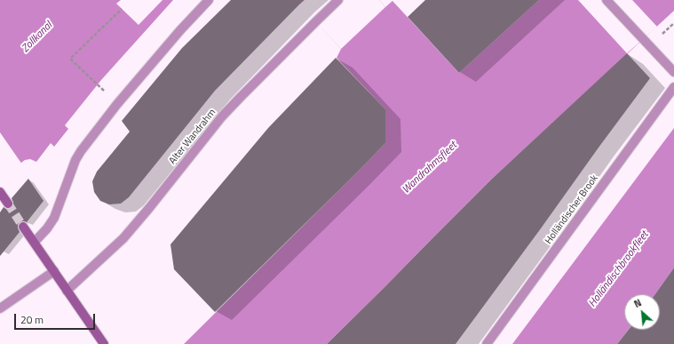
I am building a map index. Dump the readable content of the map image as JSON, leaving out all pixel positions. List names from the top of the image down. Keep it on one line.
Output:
{"streets":{"street":["Alter Wandrahm","Holländischer Brook"]},"water":["Zollkanal","Wandrahmsfleet","Holländischbrookfleet"],"scale_bar":"20 m","north":"top left"}
